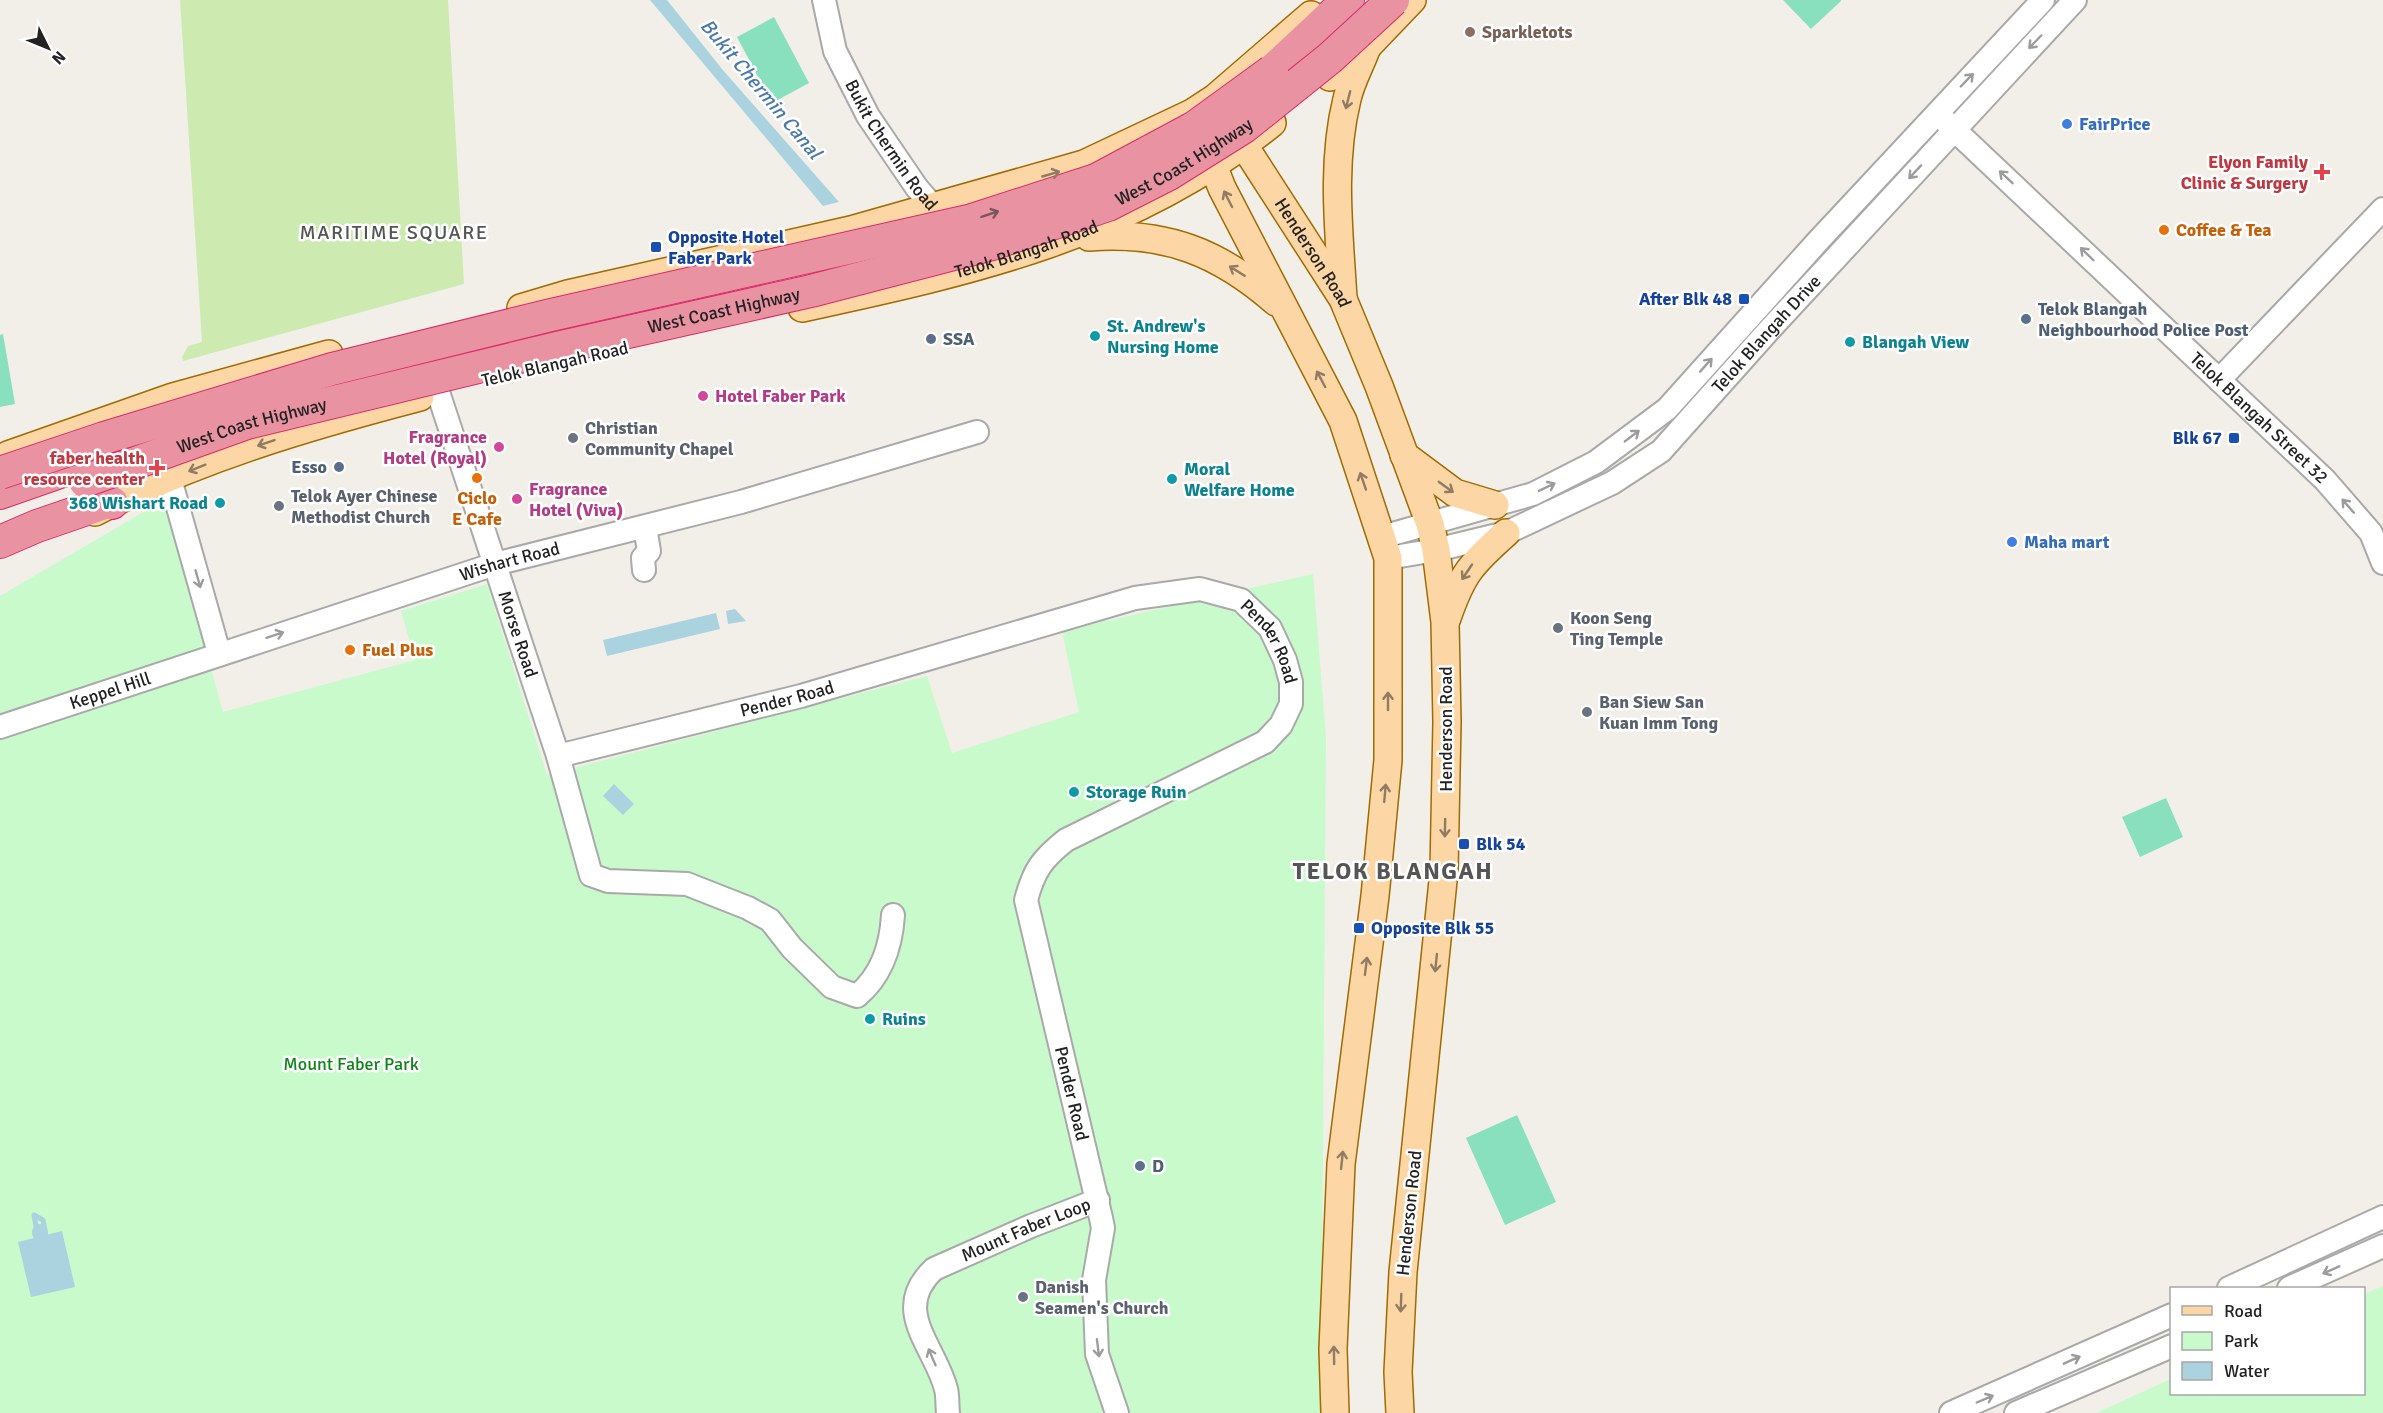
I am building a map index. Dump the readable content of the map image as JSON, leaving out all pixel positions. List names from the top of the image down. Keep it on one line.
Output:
{"streets":{"highway":["West Coast Highway"],"main road":["Telok Blangah Road","Henderson Road"],"street":["Bukit Chermin Road","Telok Blangah Drive","Telok Blangah Street 32","Wishart Road","Morse Road","Pender Road","Keppel Hill","Mount Faber Loop"]},"crossings":[["Bukit Chermin Road","Telok Blangah Road"],["Telok Blangah Road","Henderson Road"],["Telok Blangah Road","Morse Road"],["Henderson Road","Telok Blangah Drive"],["Telok Blangah Drive","Telok Blangah Street 32"],["Wishart Road","Morse Road"],["Wishart Road","Keppel Hill"],["Morse Road","Pender Road"],["Pender Road","Mount Faber Loop"]],"one_way":["Telok Blangah Street 32","Wishart Road"],"districts":["MARITIME SQUARE","TELOK BLANGAH"],"water":["Bukit Chermin Canal"],"parks":["Mount Faber Park"],"places":{"other":["Sparkletots","FairPrice","Coffee & Tea","Telok Blangah Neighbourhood Police Post","St. Andrew's Nursing Home","SSA","Blangah View","Hotel Faber Park","Christian Community Chapel","Fragrance Hotel (Royal)","Esso","Ciclo E Cafe","Moral Welfare Home","Fragrance Hotel (Viva)","368 Wishart Road","Telok Ayer Chinese Methodist Church","Maha mart","Koon Seng Ting Temple","Fuel Plus","Ban Siew San Kuan Imm Tong","Storage Ruin","Ruins","D","Danish Seamen's Church"],"health":["Elyon Family Clinic & Surgery","faber health resource center"],"transit":["Opposite Hotel Faber Park","After Blk 48","Blk 67","Blk 54","Opposite Blk 55"]},"legend":["Road","Park","Water"],"north":"bottom right"}
